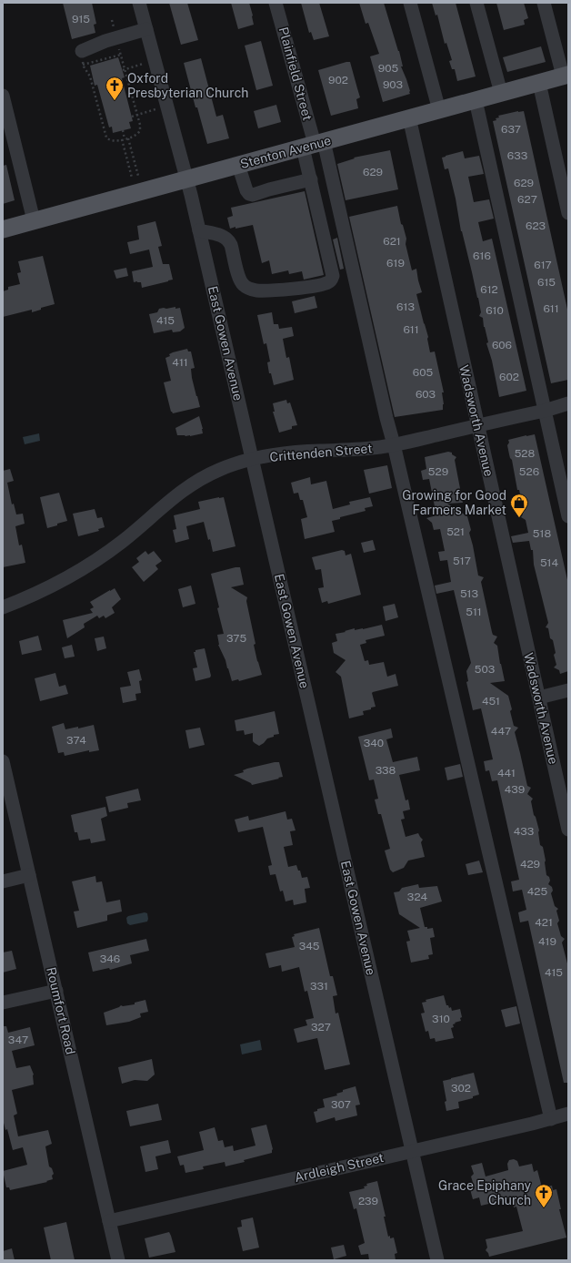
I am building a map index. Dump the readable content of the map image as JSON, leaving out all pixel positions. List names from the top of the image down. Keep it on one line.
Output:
{"streets":{"main road":["Stenton Avenue"],"street":["Plainfield Street","East Gowen Avenue","Wadsworth Avenue","Crittenden Street","Roumfort Road","Ardleigh Street"]},"crossings":[["Plainfield Street","Stenton Avenue"],["Stenton Avenue","East Gowen Avenue"],["Stenton Avenue","Wadsworth Avenue"],["East Gowen Avenue","Crittenden Street"],["East Gowen Avenue","Ardleigh Street"],["Wadsworth Avenue","Crittenden Street"],["Roumfort Road","Ardleigh Street"]],"places":{"church":["Oxford Presbyterian Church","Grace Epiphany Church"],"shop":["Growing for Good Farmers Market"]},"house_numbers":["915","905","902","903","637","633","629","629","627","623","621","616","619","617","615","612","613","611","610","415","611","606","411","605","602","603","528","529","526","521","518","517","514","513","511","375","503","451","447","374","340","338","441","439","433","429","425","324","421","419","345","346","415","331","310","327","347","302","307","239"]}
